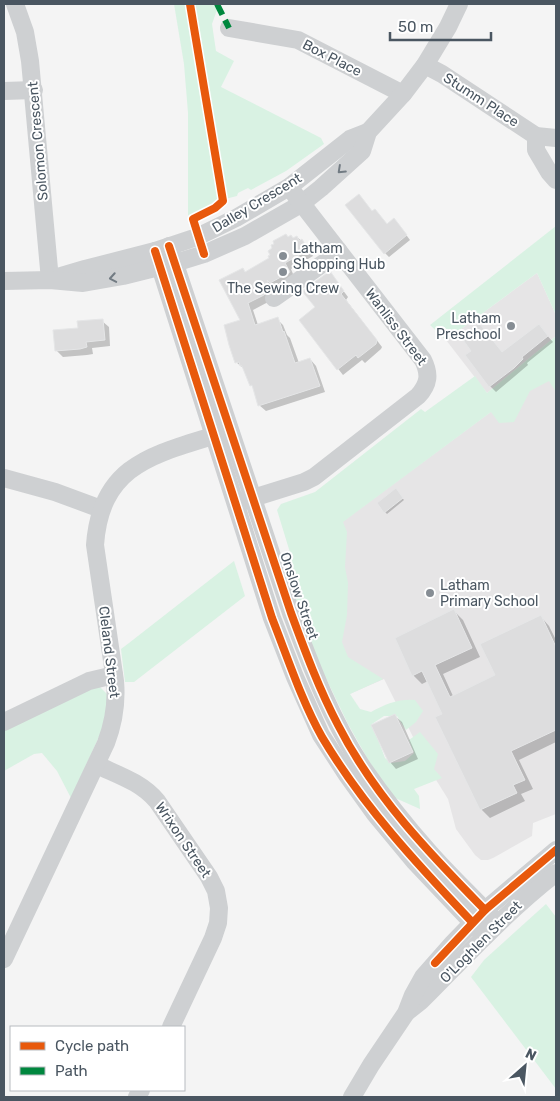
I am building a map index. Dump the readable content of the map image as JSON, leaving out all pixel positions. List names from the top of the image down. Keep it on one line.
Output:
{"streets":{"street":["Box Place","Stumm Place","Solomon Crescent","Dalley Crescent","Wanliss Street","Onslow Street","Cleland Street","Wrixon Street","O'Loghlen Street"]},"crossings":[["Box Place","Dalley Crescent"],["Stumm Place","Dalley Crescent"],["Solomon Crescent","Dalley Crescent"],["Dalley Crescent","Wanliss Street"],["Dalley Crescent","Onslow Street"],["Wanliss Street","Onslow Street"],["Onslow Street","Cleland Street"],["Onslow Street","O'Loghlen Street"],["Cleland Street","Wrixon Street"]],"places":["Latham Shopping Hub","The Sewing Crew","Latham Preschool","Latham Primary School"],"legend":["Cycle path","Path"],"scale_bar":"50 m","north":"top right"}
